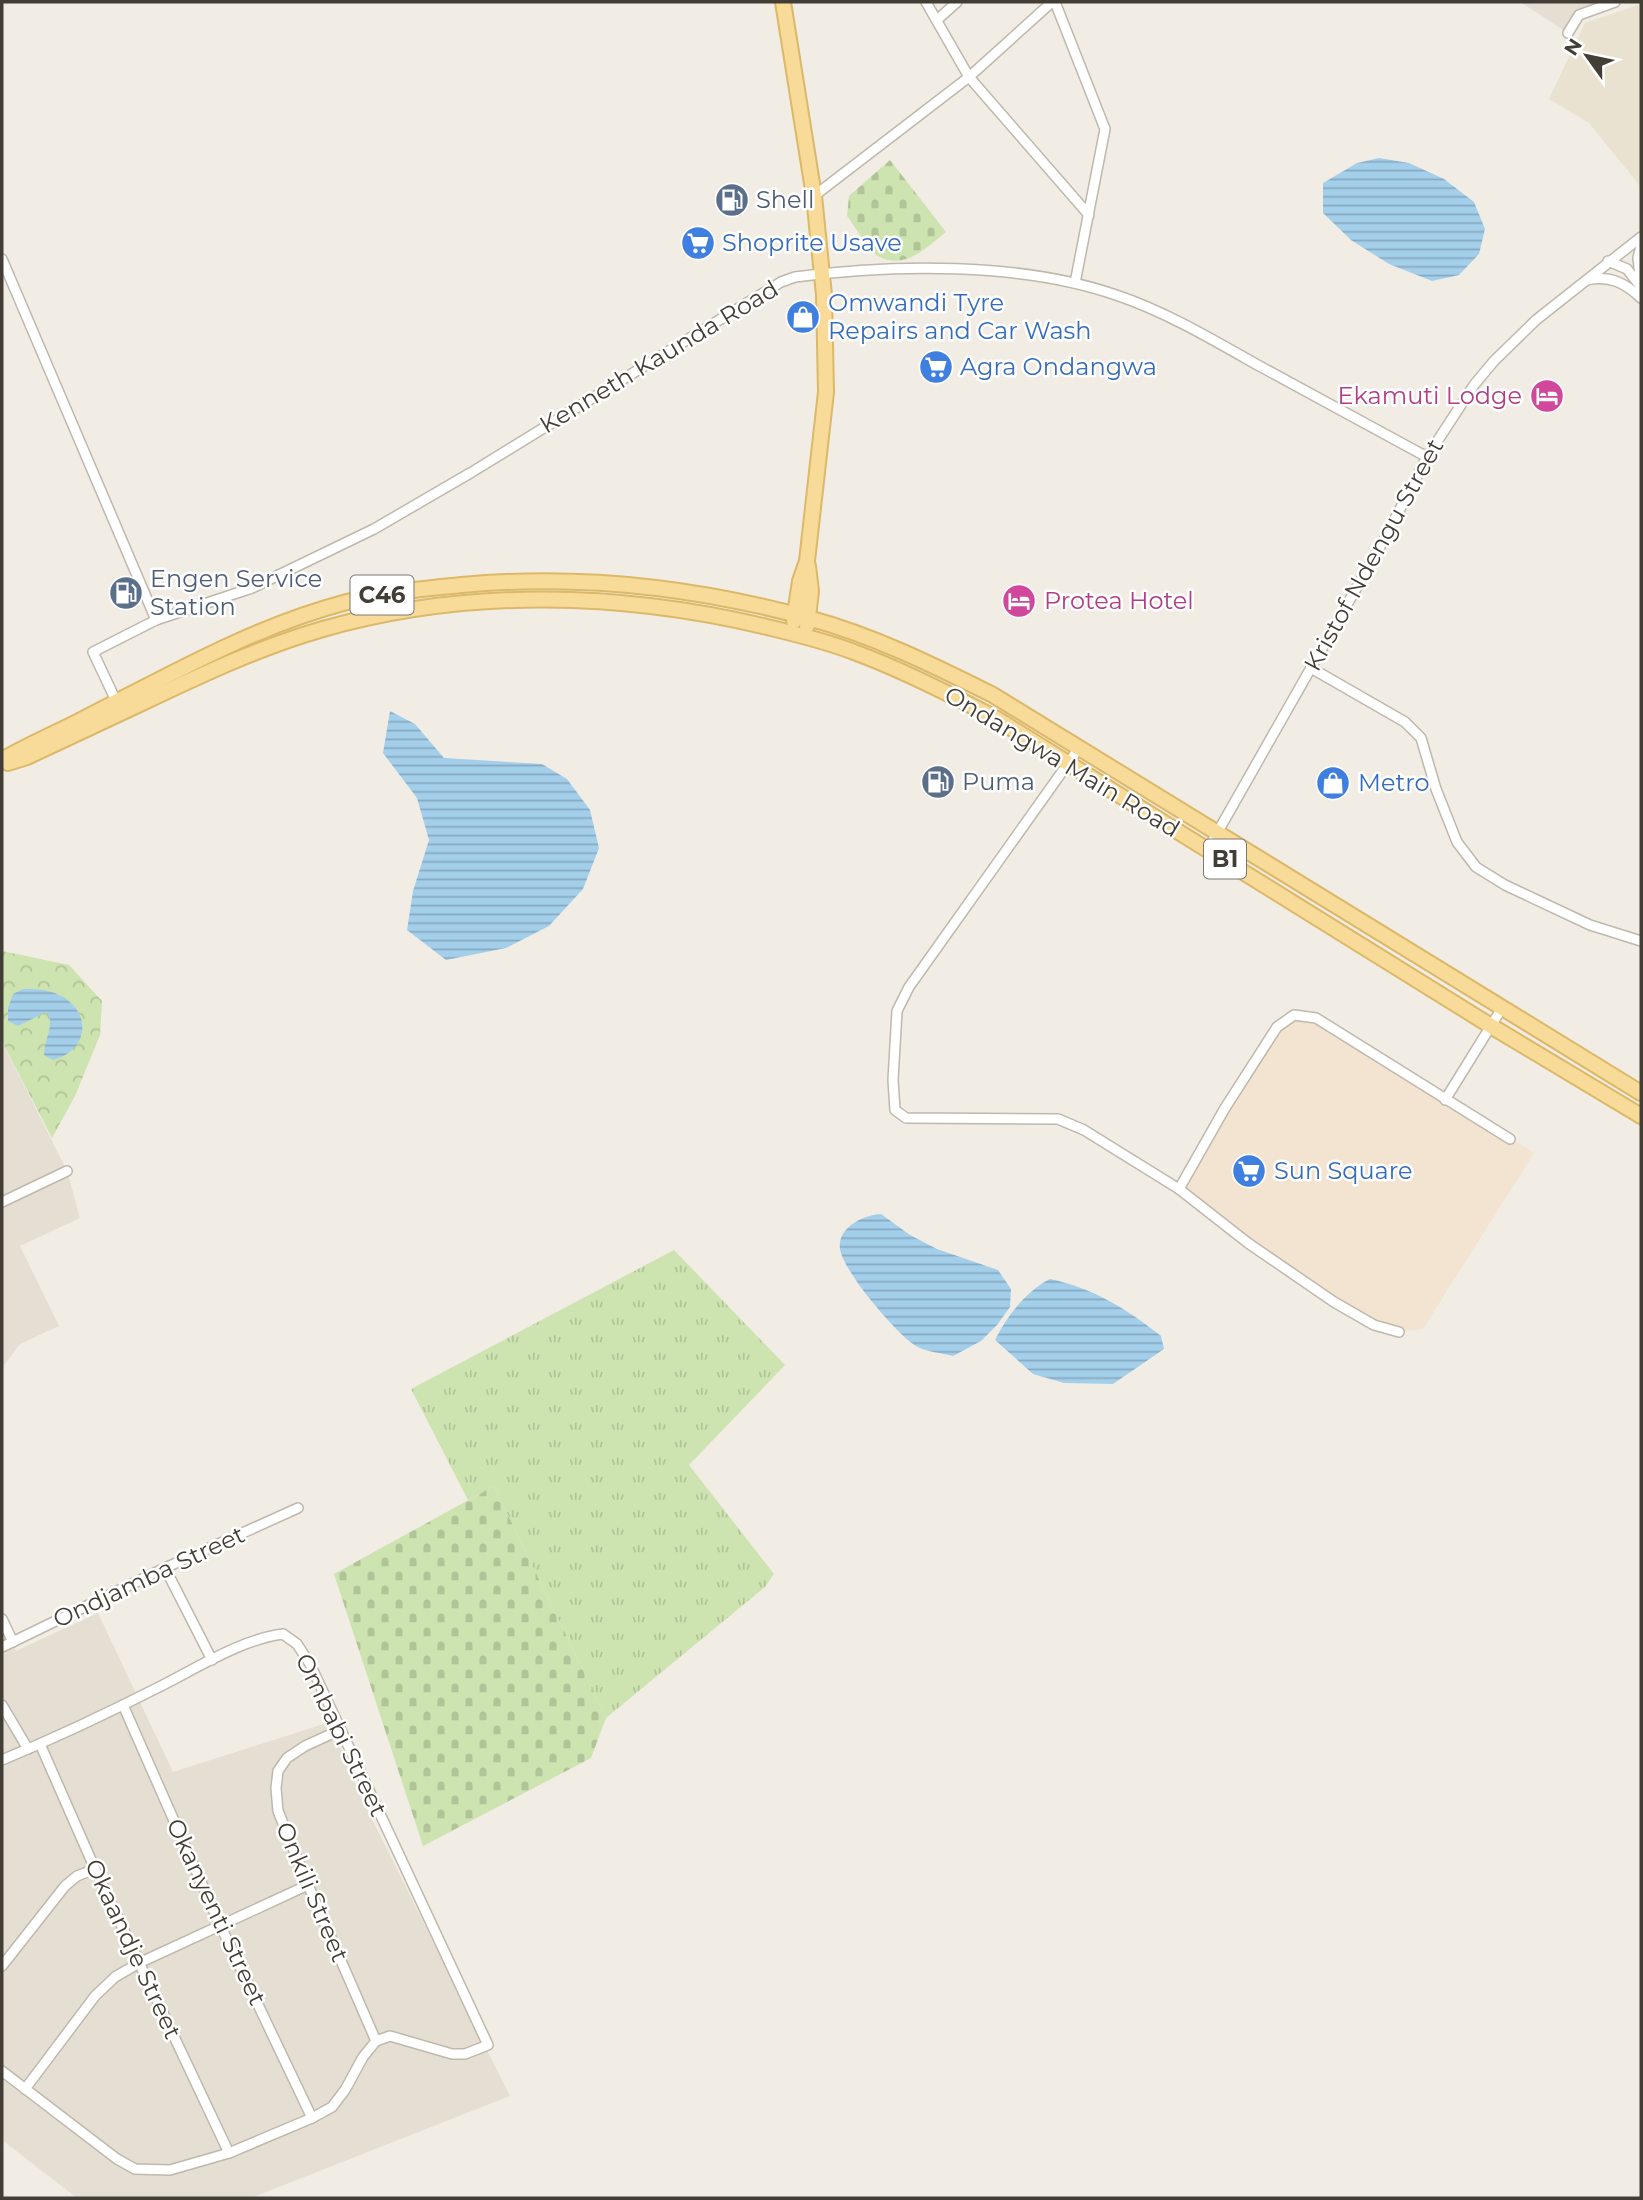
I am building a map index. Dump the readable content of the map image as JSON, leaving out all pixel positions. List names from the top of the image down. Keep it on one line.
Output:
{"streets":{"main road":["C46","Ondangwa Main Road","B1"],"street":["Kenneth Kaunda Road","Kristof Ndengu Street","Ondjamba Street","Ombabi Street","Onkili Street","Okanyenti Street","Okaandje Street"]},"crossings":[["Kenneth Kaunda Road","Kristof Ndengu Street"],["Kenneth Kaunda Road","C46"],["Kristof Ndengu Street","Ondangwa Main Road"],["C46","Ondangwa Main Road"],["Ombabi Street","Onkili Street"],["Ombabi Street","Okanyenti Street"],["Ombabi Street","Okaandje Street"]],"places":{"fuel station":["Shell","Engen Service Station","Puma"],"supermarket":["Shoprite Usave","Agra Ondangwa","Sun Square"],"shop":["Omwandi Tyre Repairs and Car Wash","Metro"],"hotel":["Ekamuti Lodge","Protea Hotel"]},"north":"top left"}
